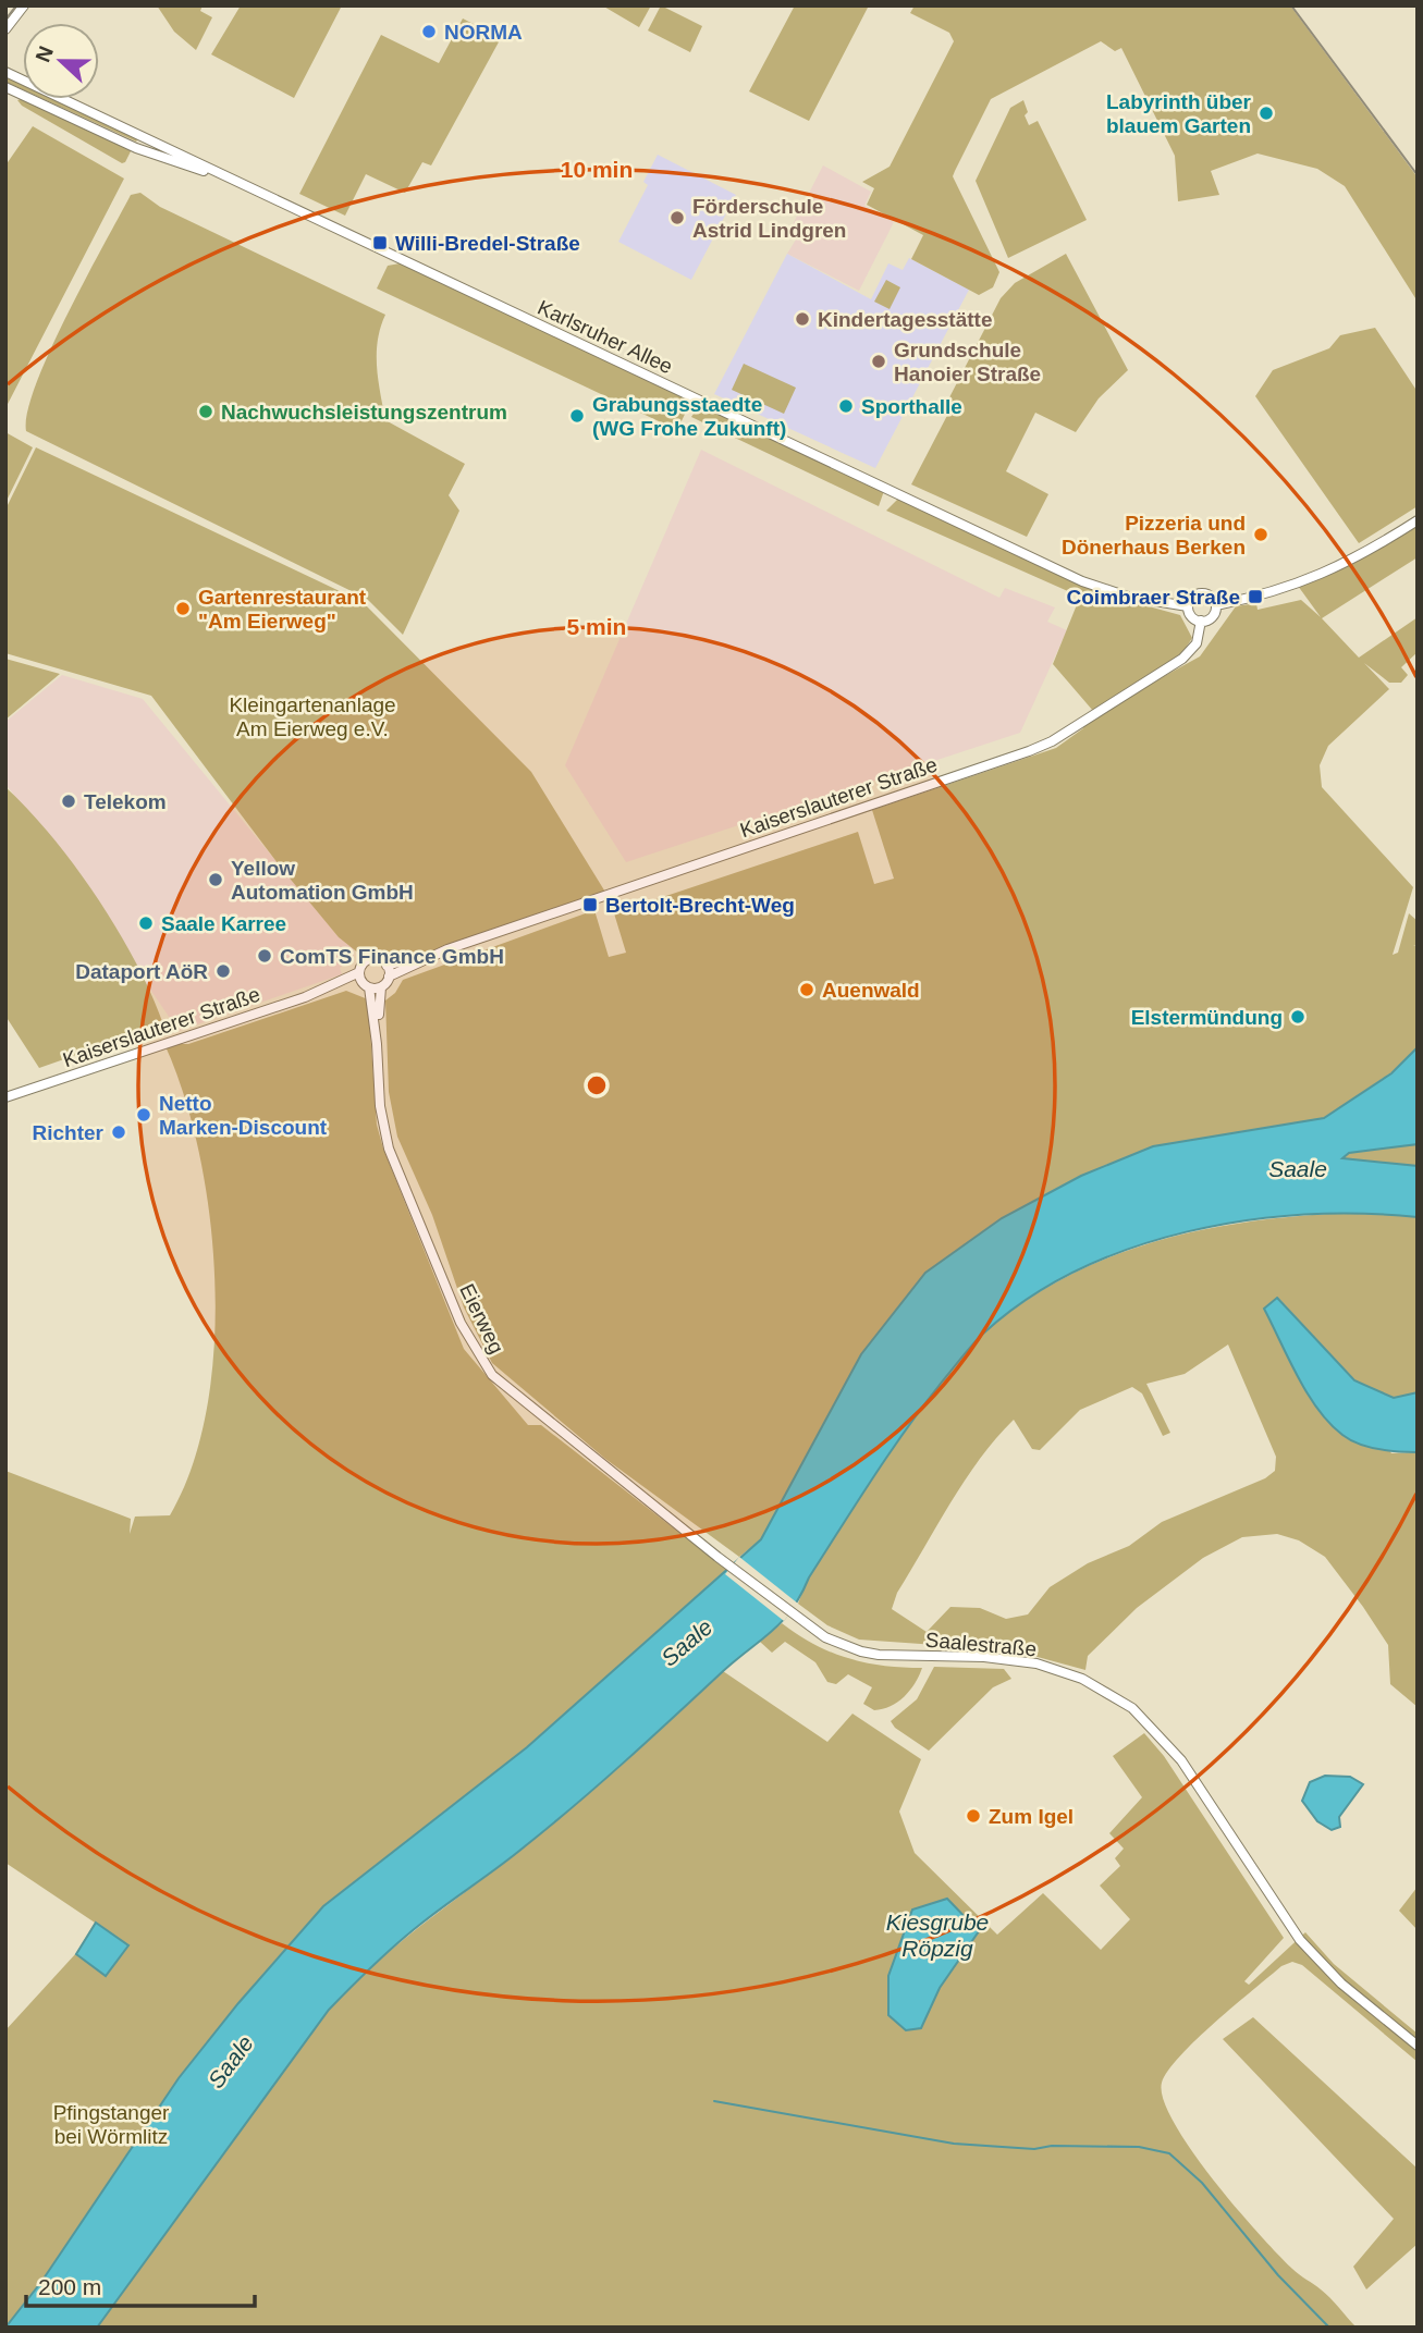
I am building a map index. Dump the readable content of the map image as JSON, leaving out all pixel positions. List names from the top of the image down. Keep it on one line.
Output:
{"streets":{"street":["Karlsruher Allee","Kaiserslauterer Straße","Eierweg","Saalestraße"]},"crossings":[["Karlsruher Allee","Kaiserslauterer Straße"],["Kaiserslauterer Straße","Eierweg"],["Eierweg","Saalestraße"]],"water":["Saale","Kiesgrube Röpzig"],"parks":["Kleingartenanlage Am Eierweg e.V.","Pfingstanger bei Wörmlitz"],"places":{"other":["NORMA","Labyrinth über blauem Garten","Förderschule Astrid Lindgren","Kindertagesstätte","Grundschule Hanoier Straße","Sporthalle","Nachwuchsleistungszentrum","Grabungsstaedte (WG Frohe Zukunft)","Pizzeria und Dönerhaus Berken","Gartenrestaurant \"Am Eierweg\"","Telekom","Yellow Automation GmbH","Saale Karree","ComTS Finance GmbH","Dataport AöR","Auenwald","Elstermündung","Netto Marken-Discount","Richter","Zum Igel"],"transit":["Willi-Bredel-Straße","Coimbraer Straße","Bertolt-Brecht-Weg"]},"scale_bar":"200 m","north":"left","rings":["10 min","5 min"]}
